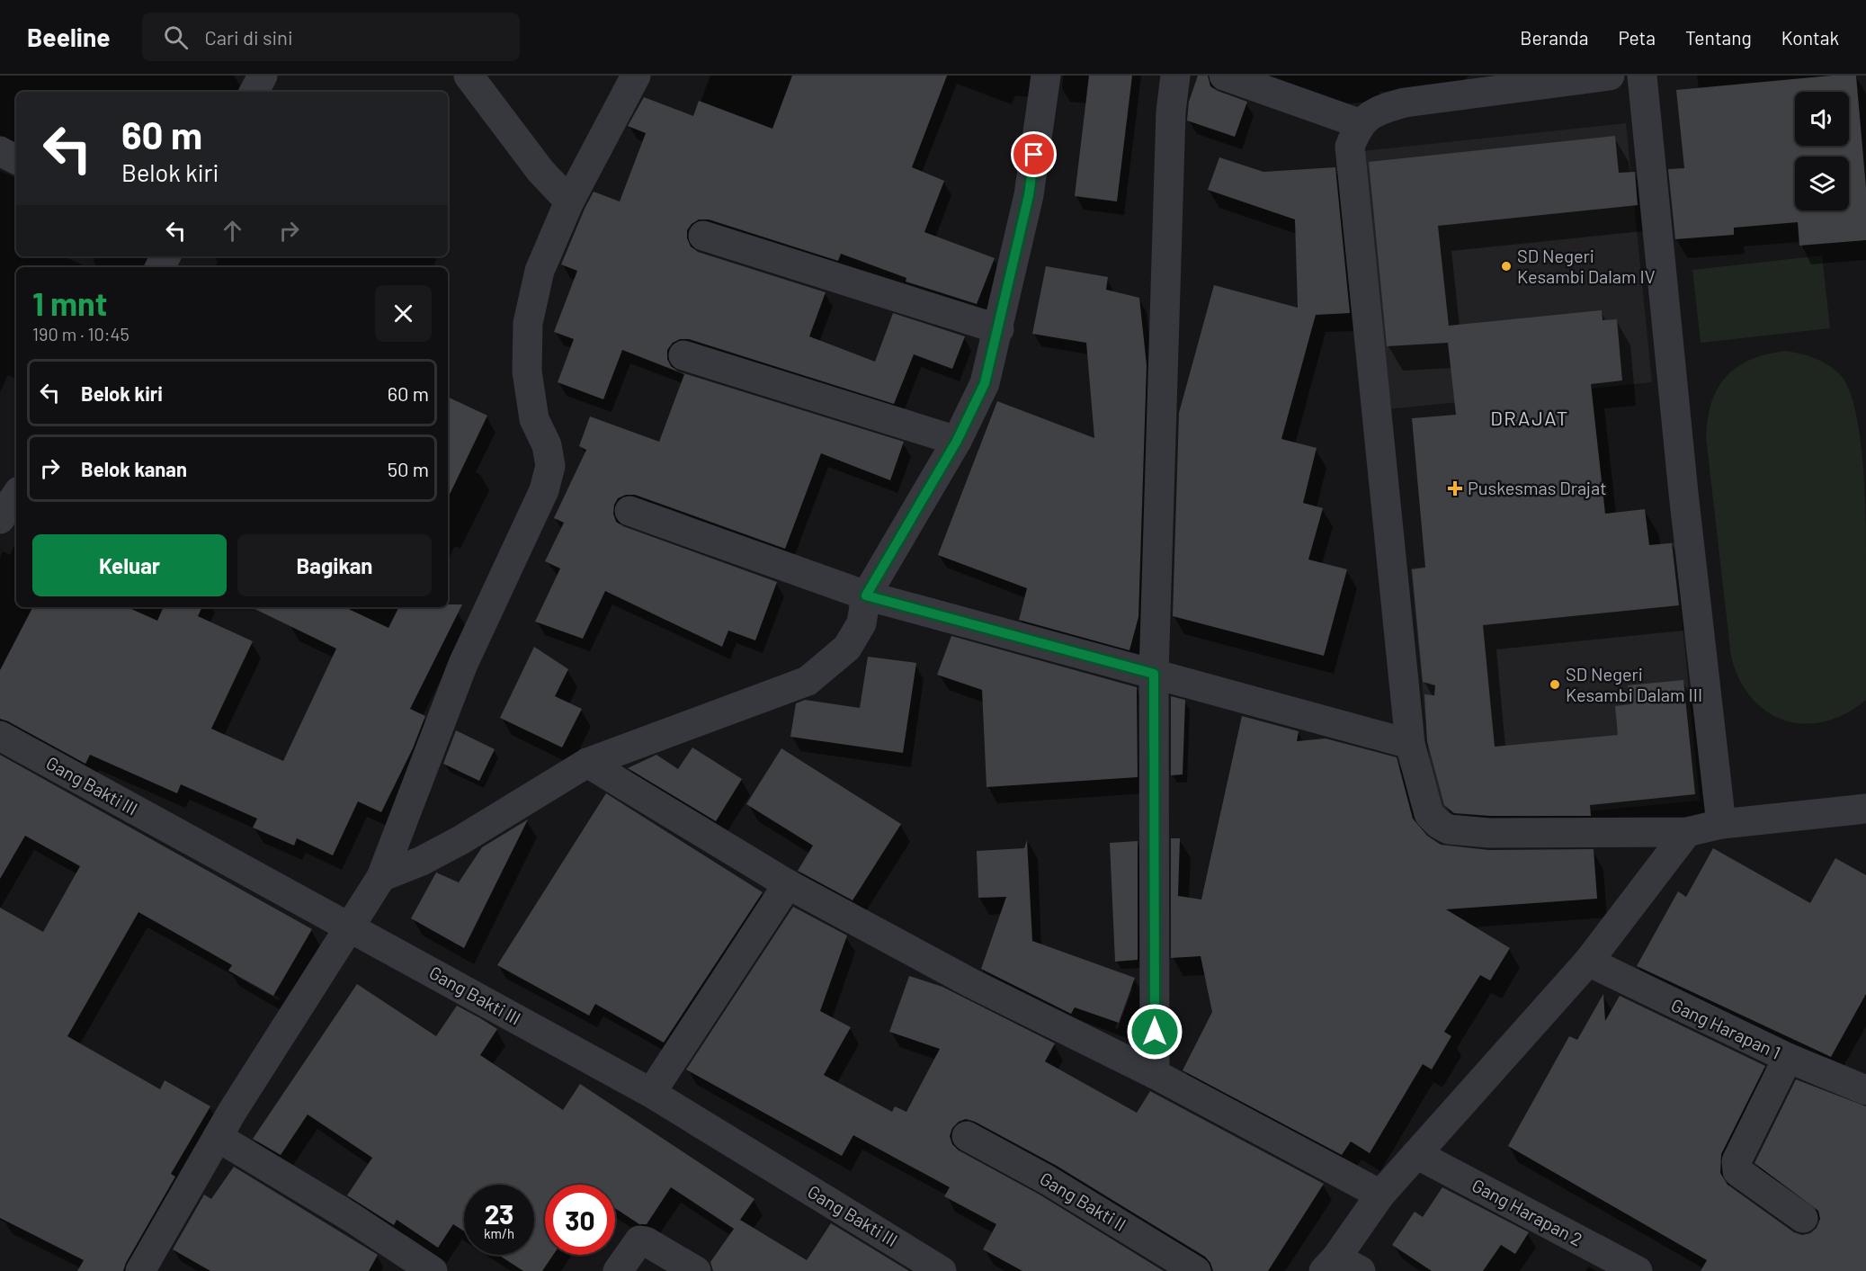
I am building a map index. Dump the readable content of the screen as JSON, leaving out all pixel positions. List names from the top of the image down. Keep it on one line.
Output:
{"streets":{"street":["Gang Bakti III","Gang Harapan 1","Gang Bakti II","Gang Harapan 2"]},"districts":["DRAJAT"],"places":{"other":["SD Negeri Kesambi Dalam IV","SD Negeri Kesambi Dalam III"],"health":["Puskesmas Drajat"]},"page":{"header":"Beeline","search":"Cari di sini","nav":["Beranda","Peta","Tentang","Kontak"],"turn":["60 m","Belok kiri"],"heading":["1 mnt","190 m · 10:45"],"list":[{"name":"Belok kiri","value":"60 m"},{"name":"Belok kanan","value":"50 m"}],"buttons":["Keluar","Bagikan"],"speed":"23 km/h","limit":"30"}}
